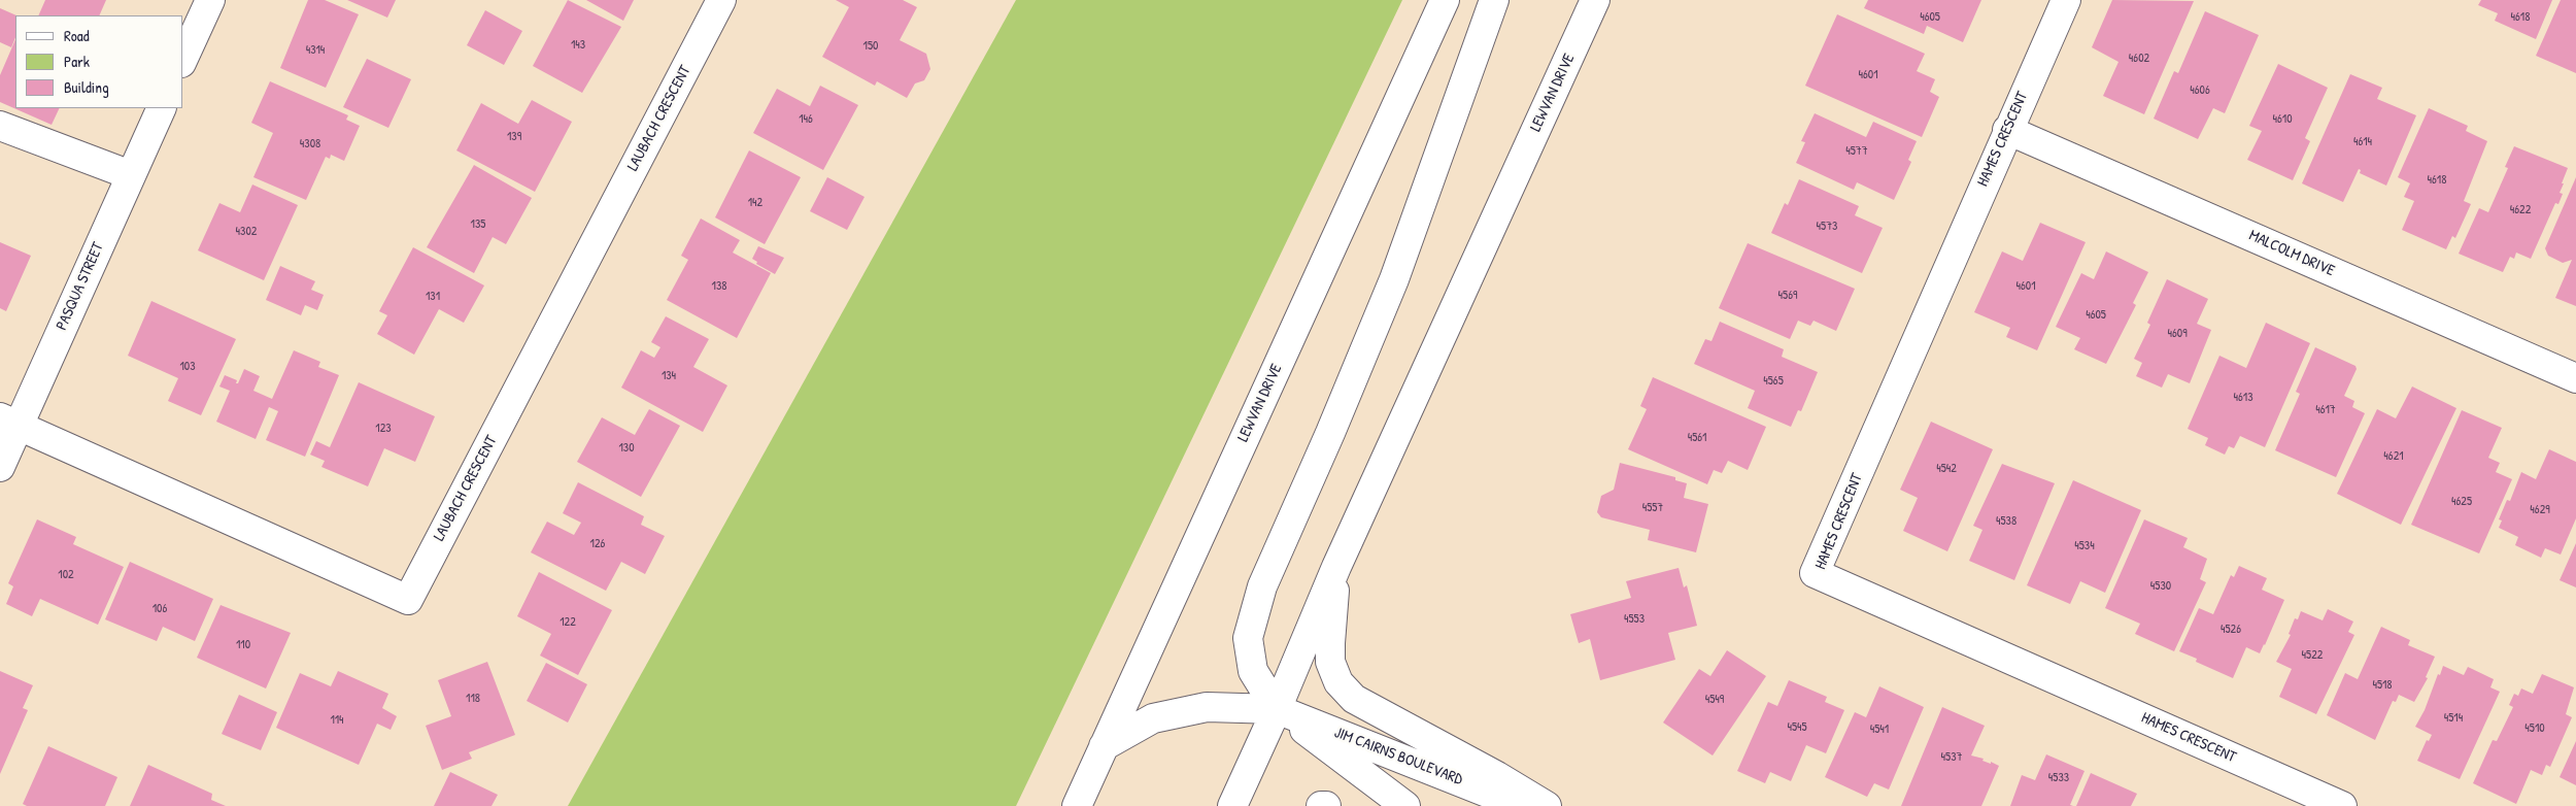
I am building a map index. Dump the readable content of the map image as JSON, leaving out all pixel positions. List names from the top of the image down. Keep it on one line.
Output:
{"streets":{"street":["LEWVAN DRIVE","LAUBACH CRESCENT","HAMES CRESCENT","MALCOLM DRIVE","PASQUA STREET","JIM CAIRNS BOULEVARD"]},"crossings":[["LEWVAN DRIVE","JIM CAIRNS BOULEVARD"],["LAUBACH CRESCENT","PASQUA STREET"],["HAMES CRESCENT","MALCOLM DRIVE"]],"house_numbers":["4605","4618","143","150","4314","4602","4601","4606","146","4610","139","4614","4308","4577","4618","142","4622","135","4573","4302","138","4601","4569","131","4605","4609","103","134","4565","4613","4617","123","4561","130","4621","4542","4625","4557","4629","4538","126","4534","102","4530","106","4553","122","4526","110","4522","4518","118","4549","4514","114","4545","4510","4541","4537","4533"],"legend":["Road","Park","Building"]}
